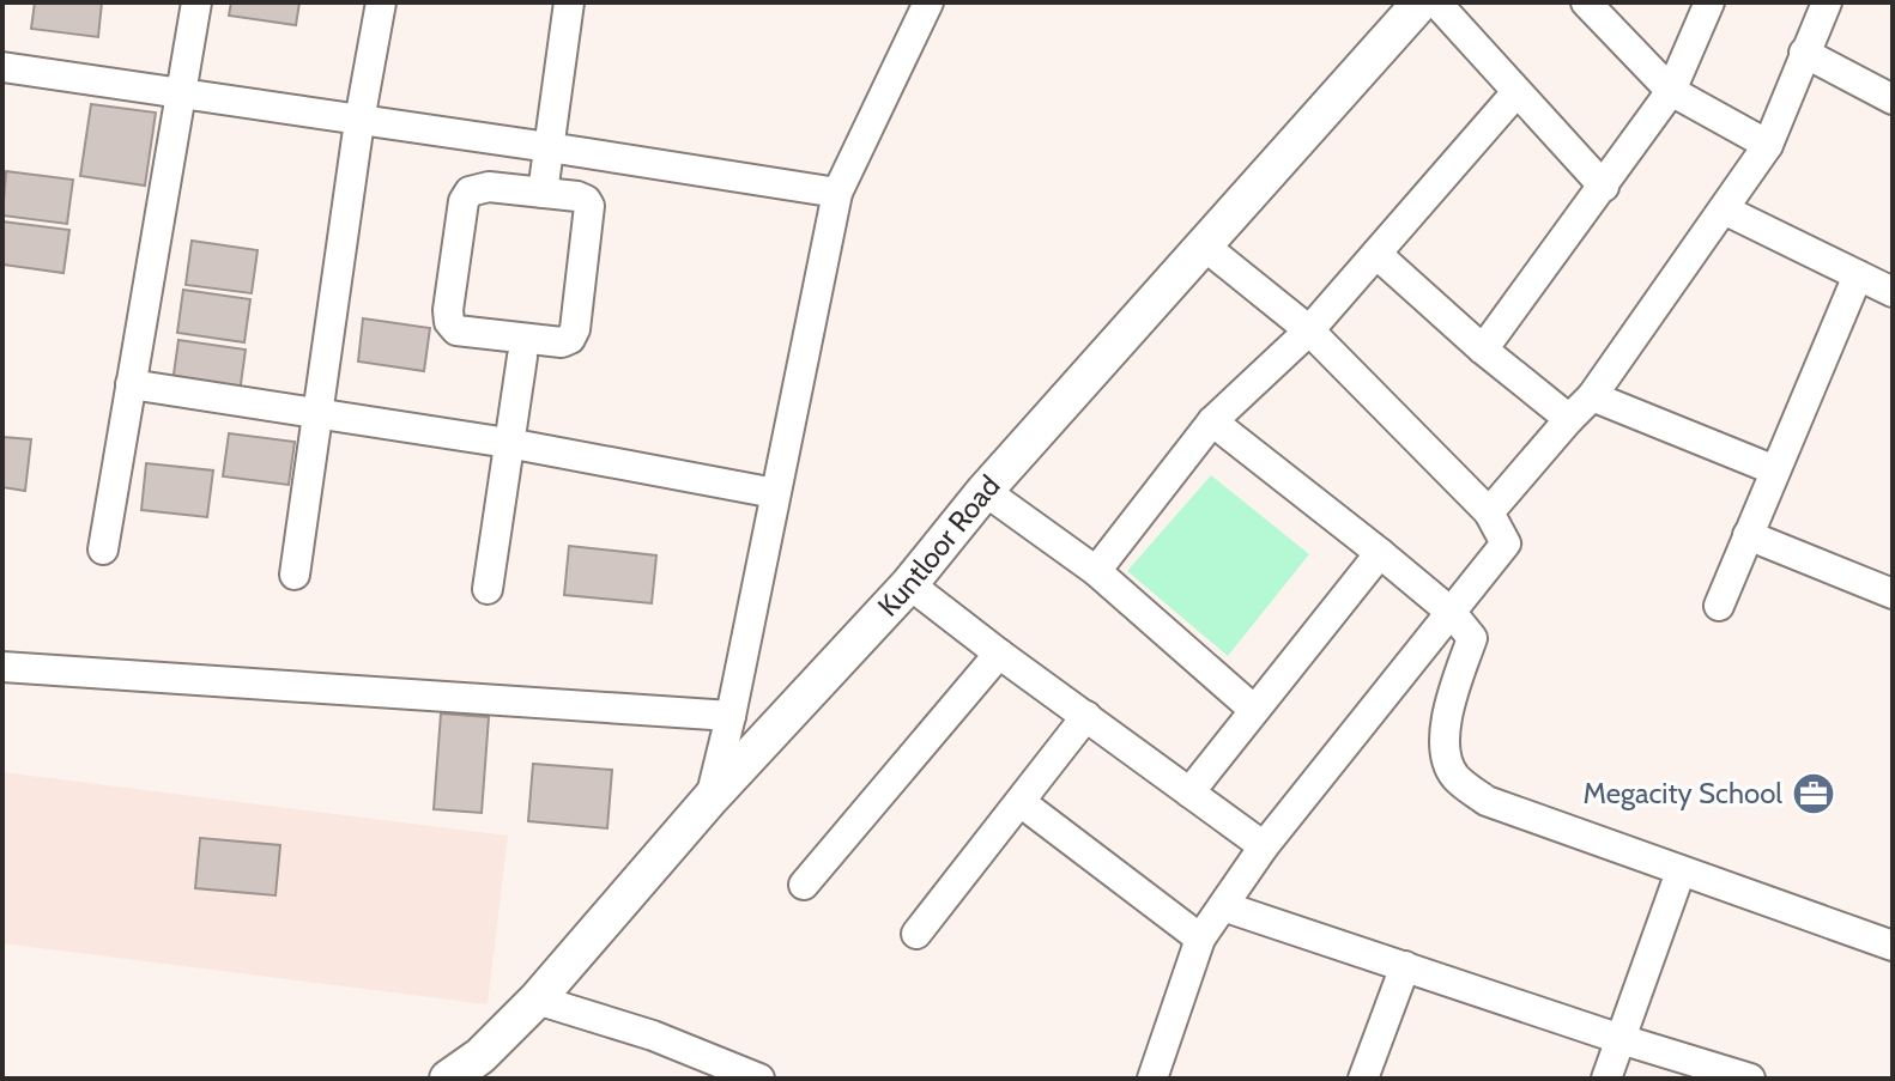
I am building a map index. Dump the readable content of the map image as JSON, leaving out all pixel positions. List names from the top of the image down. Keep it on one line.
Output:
{"streets":{"street":["Kuntloor Road"]},"places":{"office":["Megacity School"]}}
